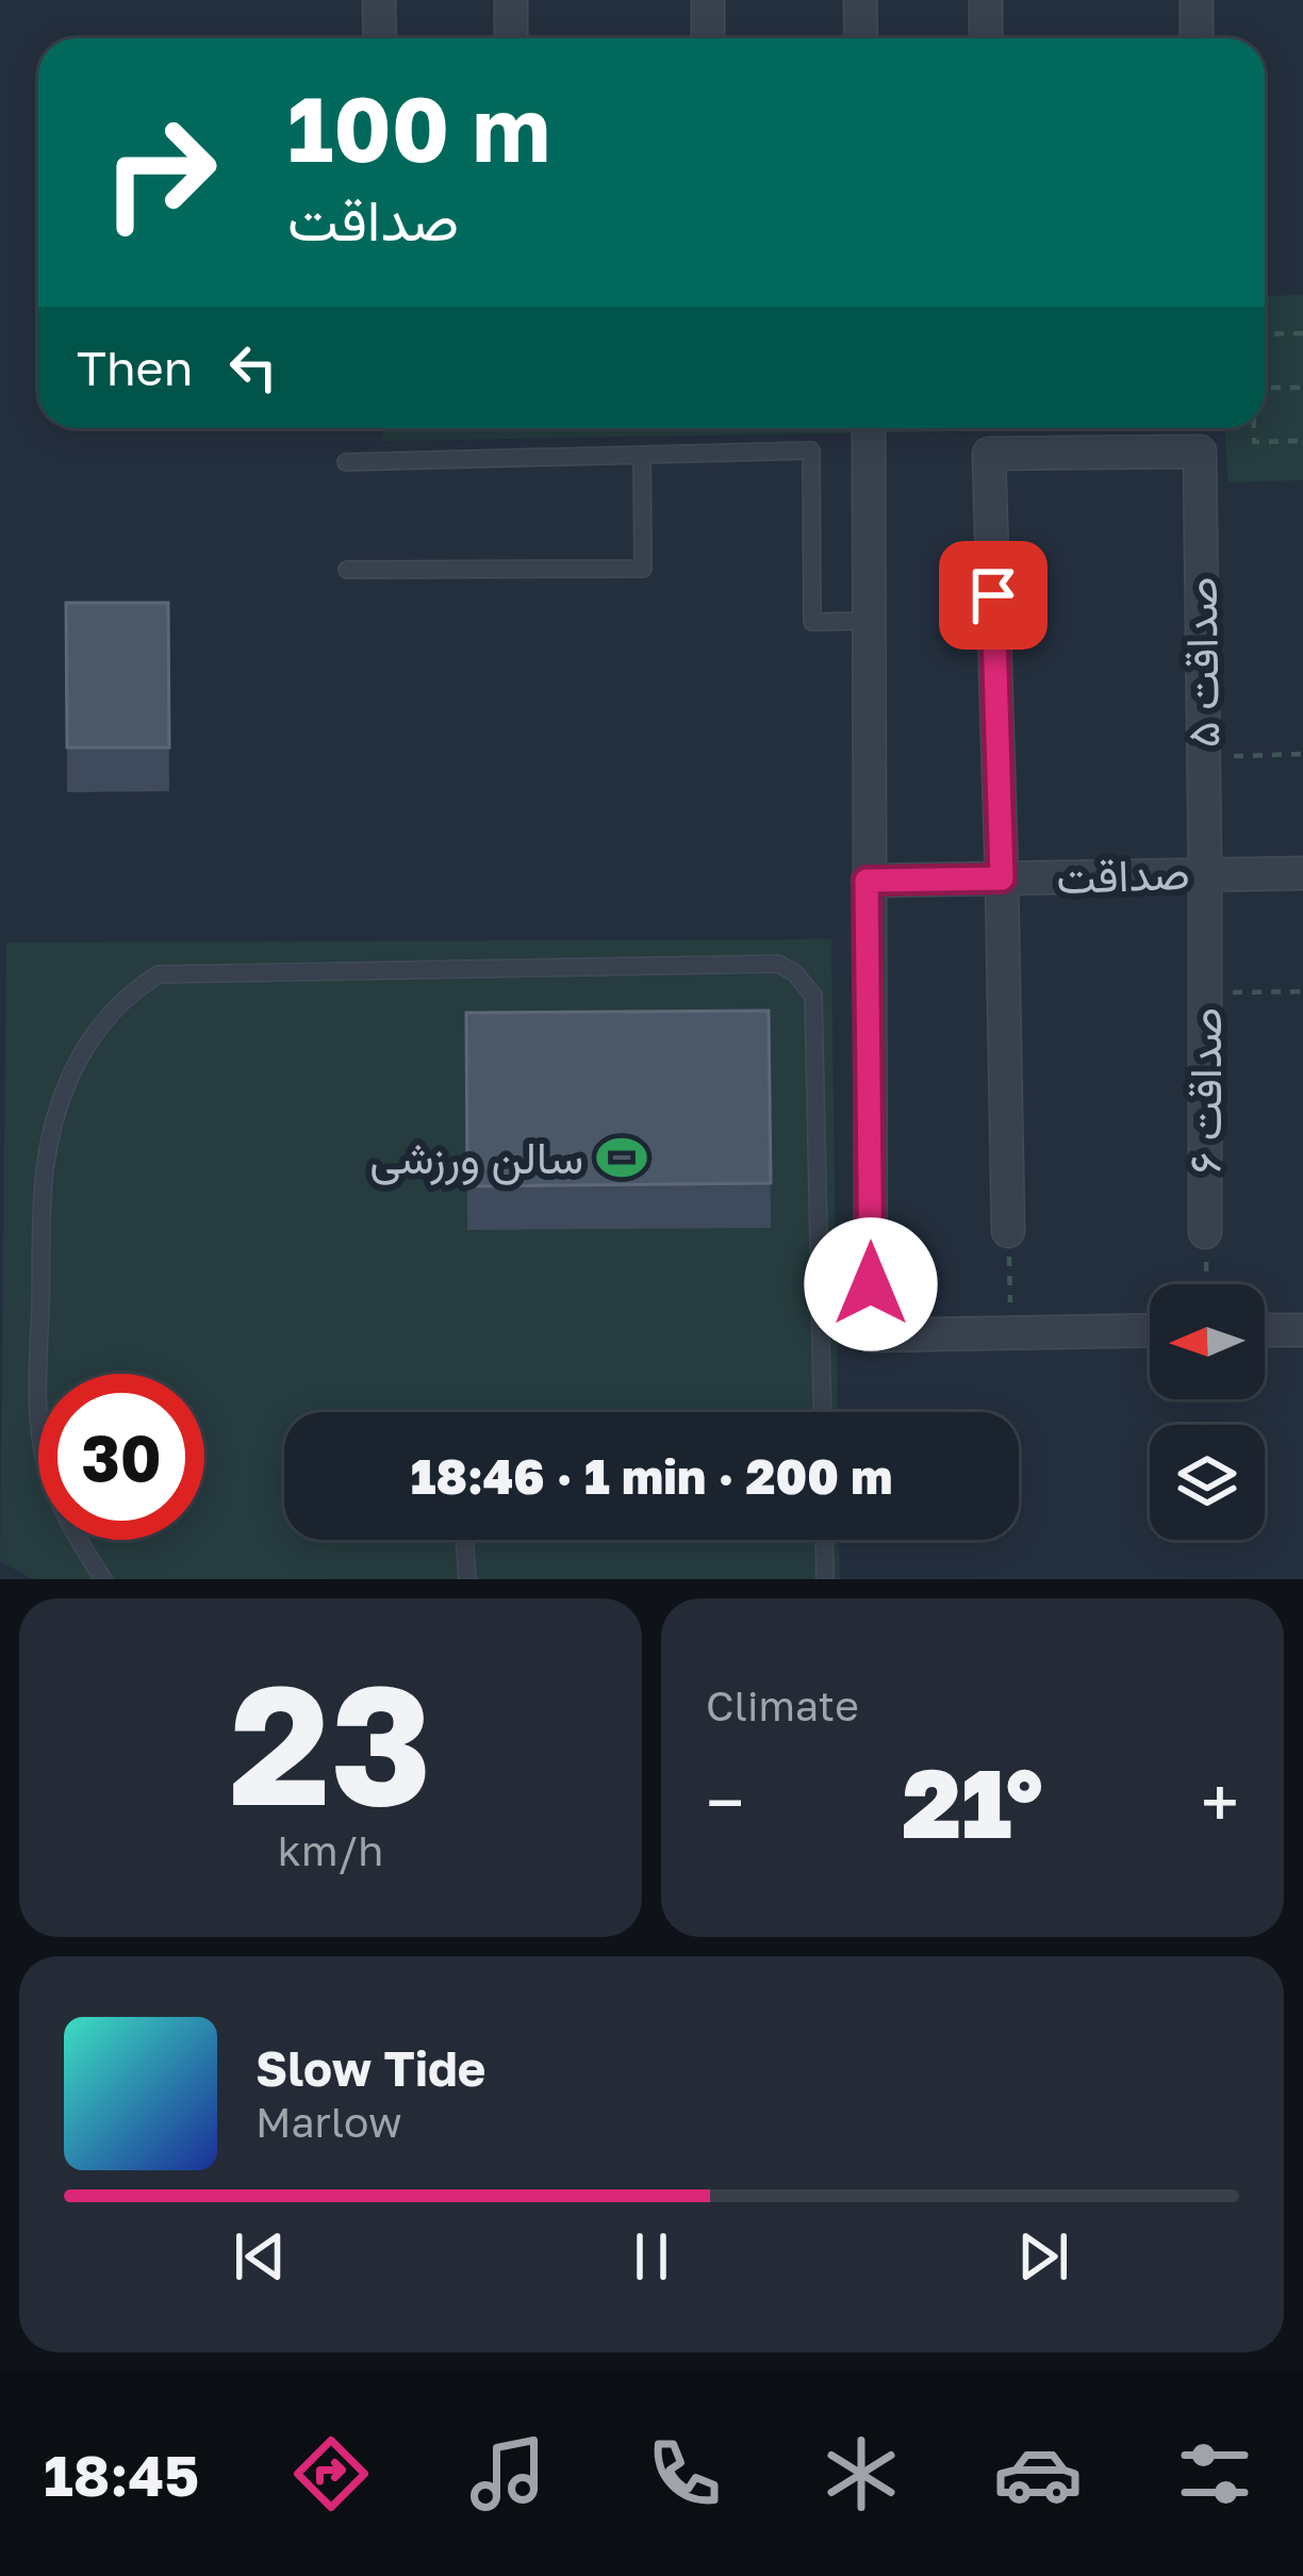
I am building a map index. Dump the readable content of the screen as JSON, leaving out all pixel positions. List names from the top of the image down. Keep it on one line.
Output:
{"streets":{"street":["صداقت ۵","صداقت","صداقت ۶"]},"crossings":[["صداقت ۵","صداقت"],["صداقت ۵","صداقت ۶"],["صداقت","صداقت ۶"]],"places":{"sports":["سالن ورزشی"]},"north":"left","page":{"turn":["100 m","صداقت"],"then":"Then","limit":"30","trip":"18:46 · 1 min · 200 m","tile":[["23","km/h"],"Climate"],"heat":["−","21°","+"],"song":["Slow Tide","Marlow"],"tabs":"18:45"}}
